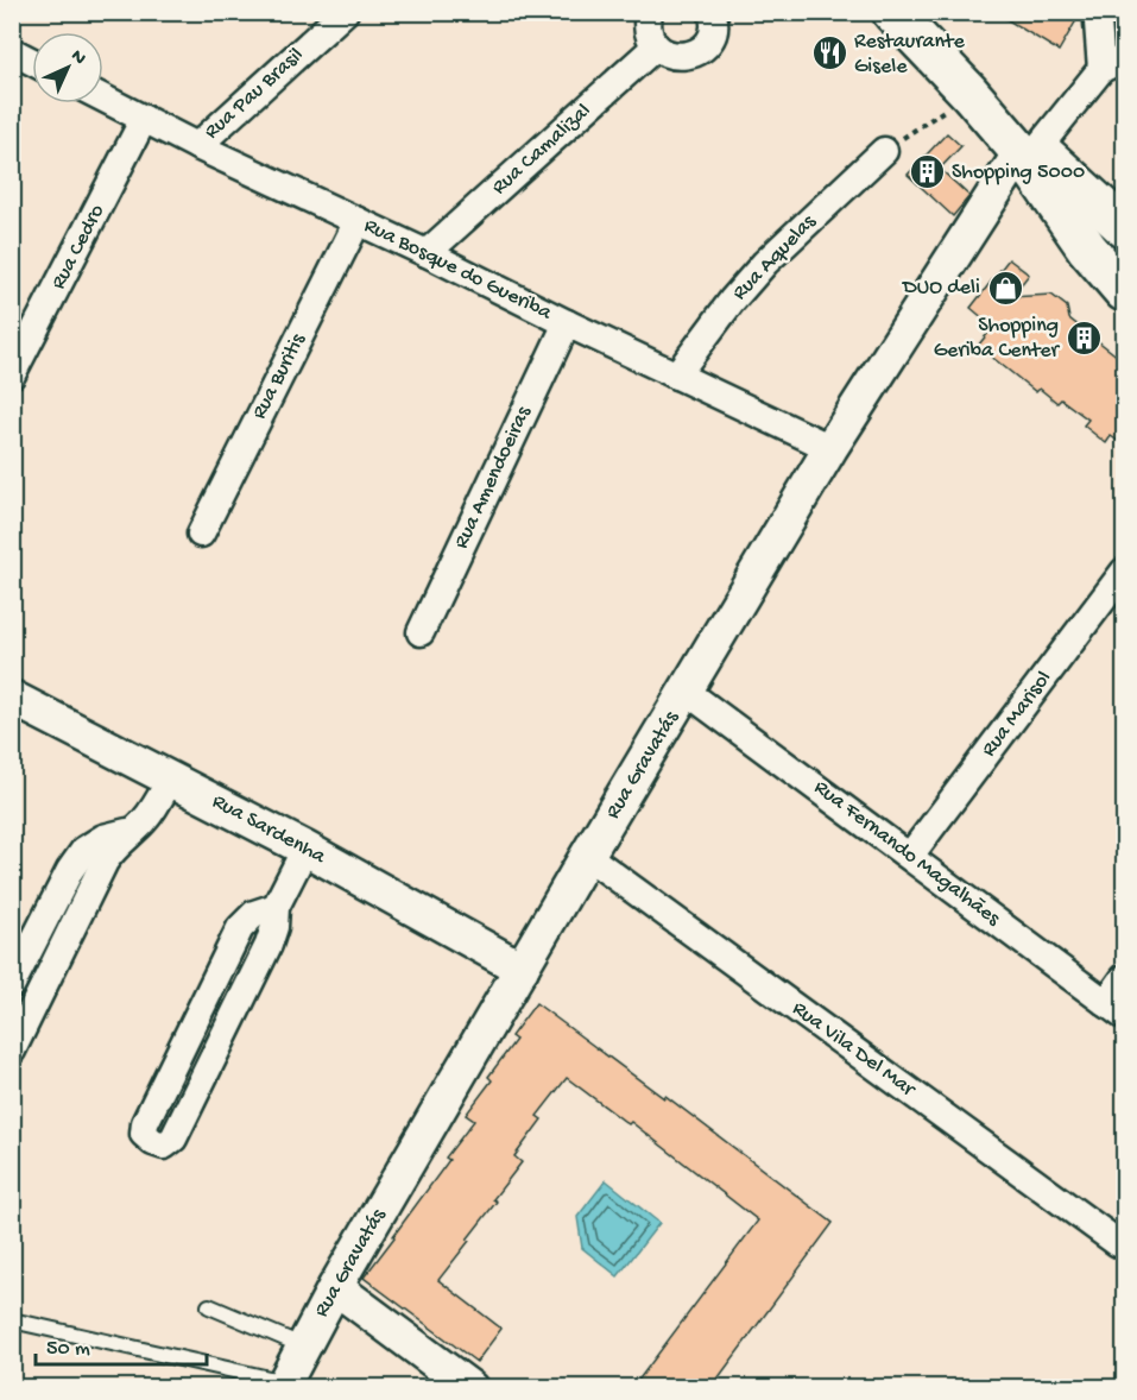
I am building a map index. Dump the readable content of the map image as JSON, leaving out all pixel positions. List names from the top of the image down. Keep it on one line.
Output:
{"streets":{"street":["Rua Pau Brasil","Rua Camalizal","Rua Cedro","Rua Aquelas","Rua Bosque do Gueriba","Rua Buritis","Rua Amendoeiras","Rua Marisol","Rua Gravatás","Rua Sardenha","Rua Fernando Magalhães","Rua Vila Del Mar"]},"crossings":[["Rua Pau Brasil","Rua Bosque do Gueriba"],["Rua Camalizal","Rua Bosque do Gueriba"],["Rua Cedro","Rua Bosque do Gueriba"],["Rua Aquelas","Rua Bosque do Gueriba"],["Rua Bosque do Gueriba","Rua Buritis"],["Rua Bosque do Gueriba","Rua Amendoeiras"],["Rua Bosque do Gueriba","Rua Gravatás"],["Rua Marisol","Rua Fernando Magalhães"],["Rua Gravatás","Rua Sardenha"],["Rua Gravatás","Rua Fernando Magalhães"],["Rua Gravatás","Rua Vila Del Mar"]],"places":{"restaurant":["Restaurante Gisele"],"building":["Shopping 5000","Shopping Geriba Center"],"shop":["DUO deli"]},"scale_bar":"50 m","north":"top right"}
